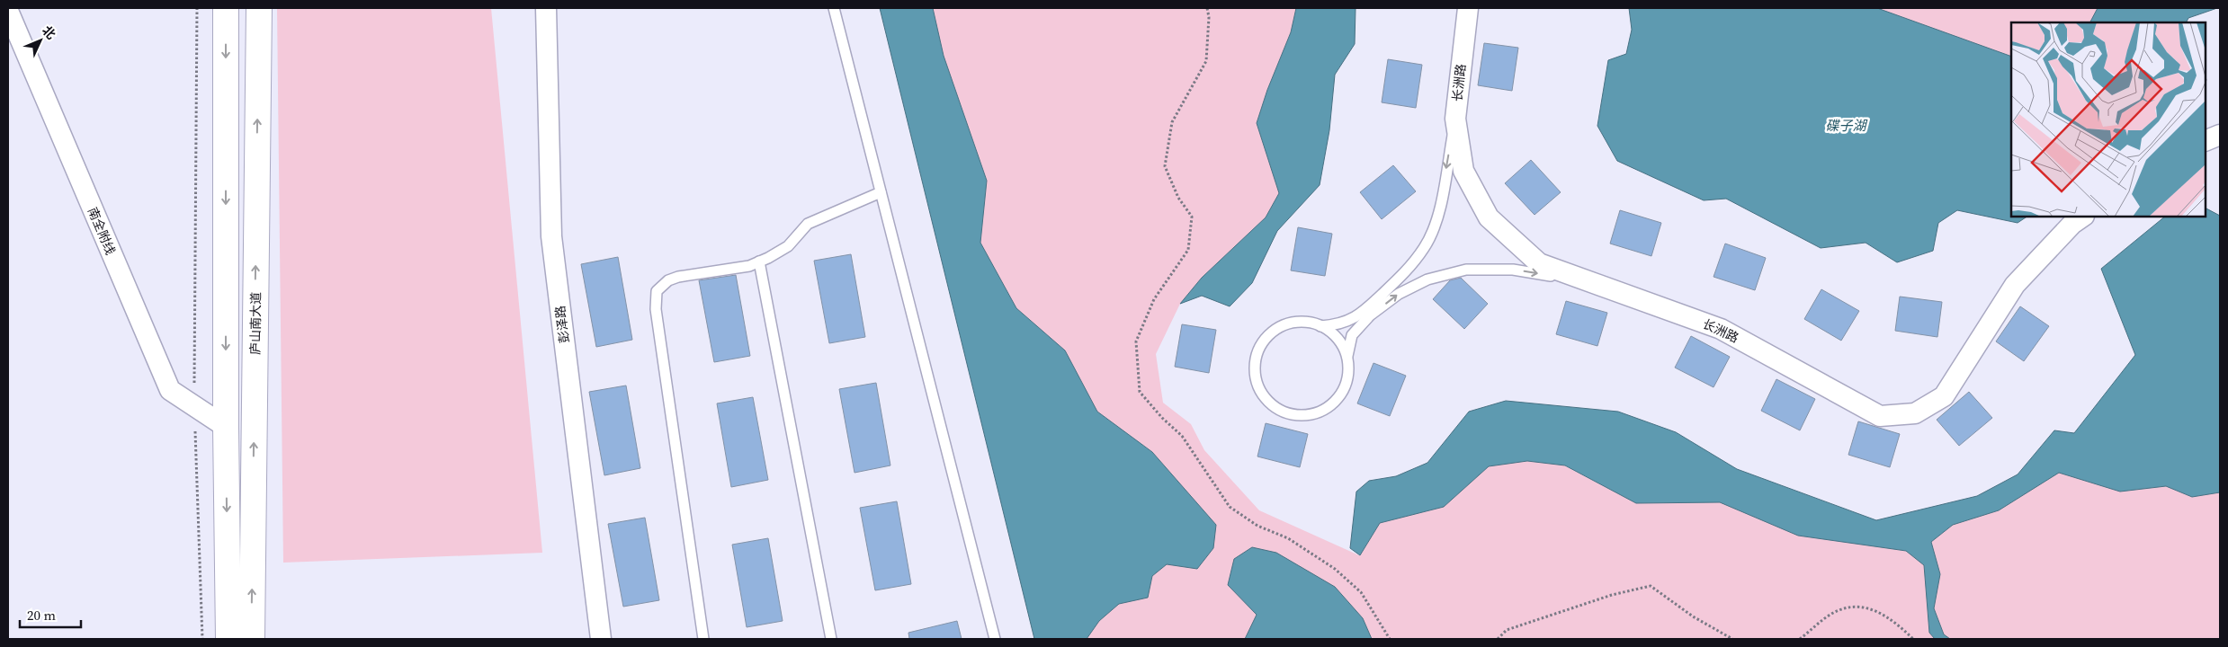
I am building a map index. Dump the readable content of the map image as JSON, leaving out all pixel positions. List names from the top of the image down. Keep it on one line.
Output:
{"streets":{"highway":["庐山南大道"],"street":["长洲路","南全附线","彭泽路"]},"water":["碟子湖"],"scale_bar":"20 m","north":"top right"}
